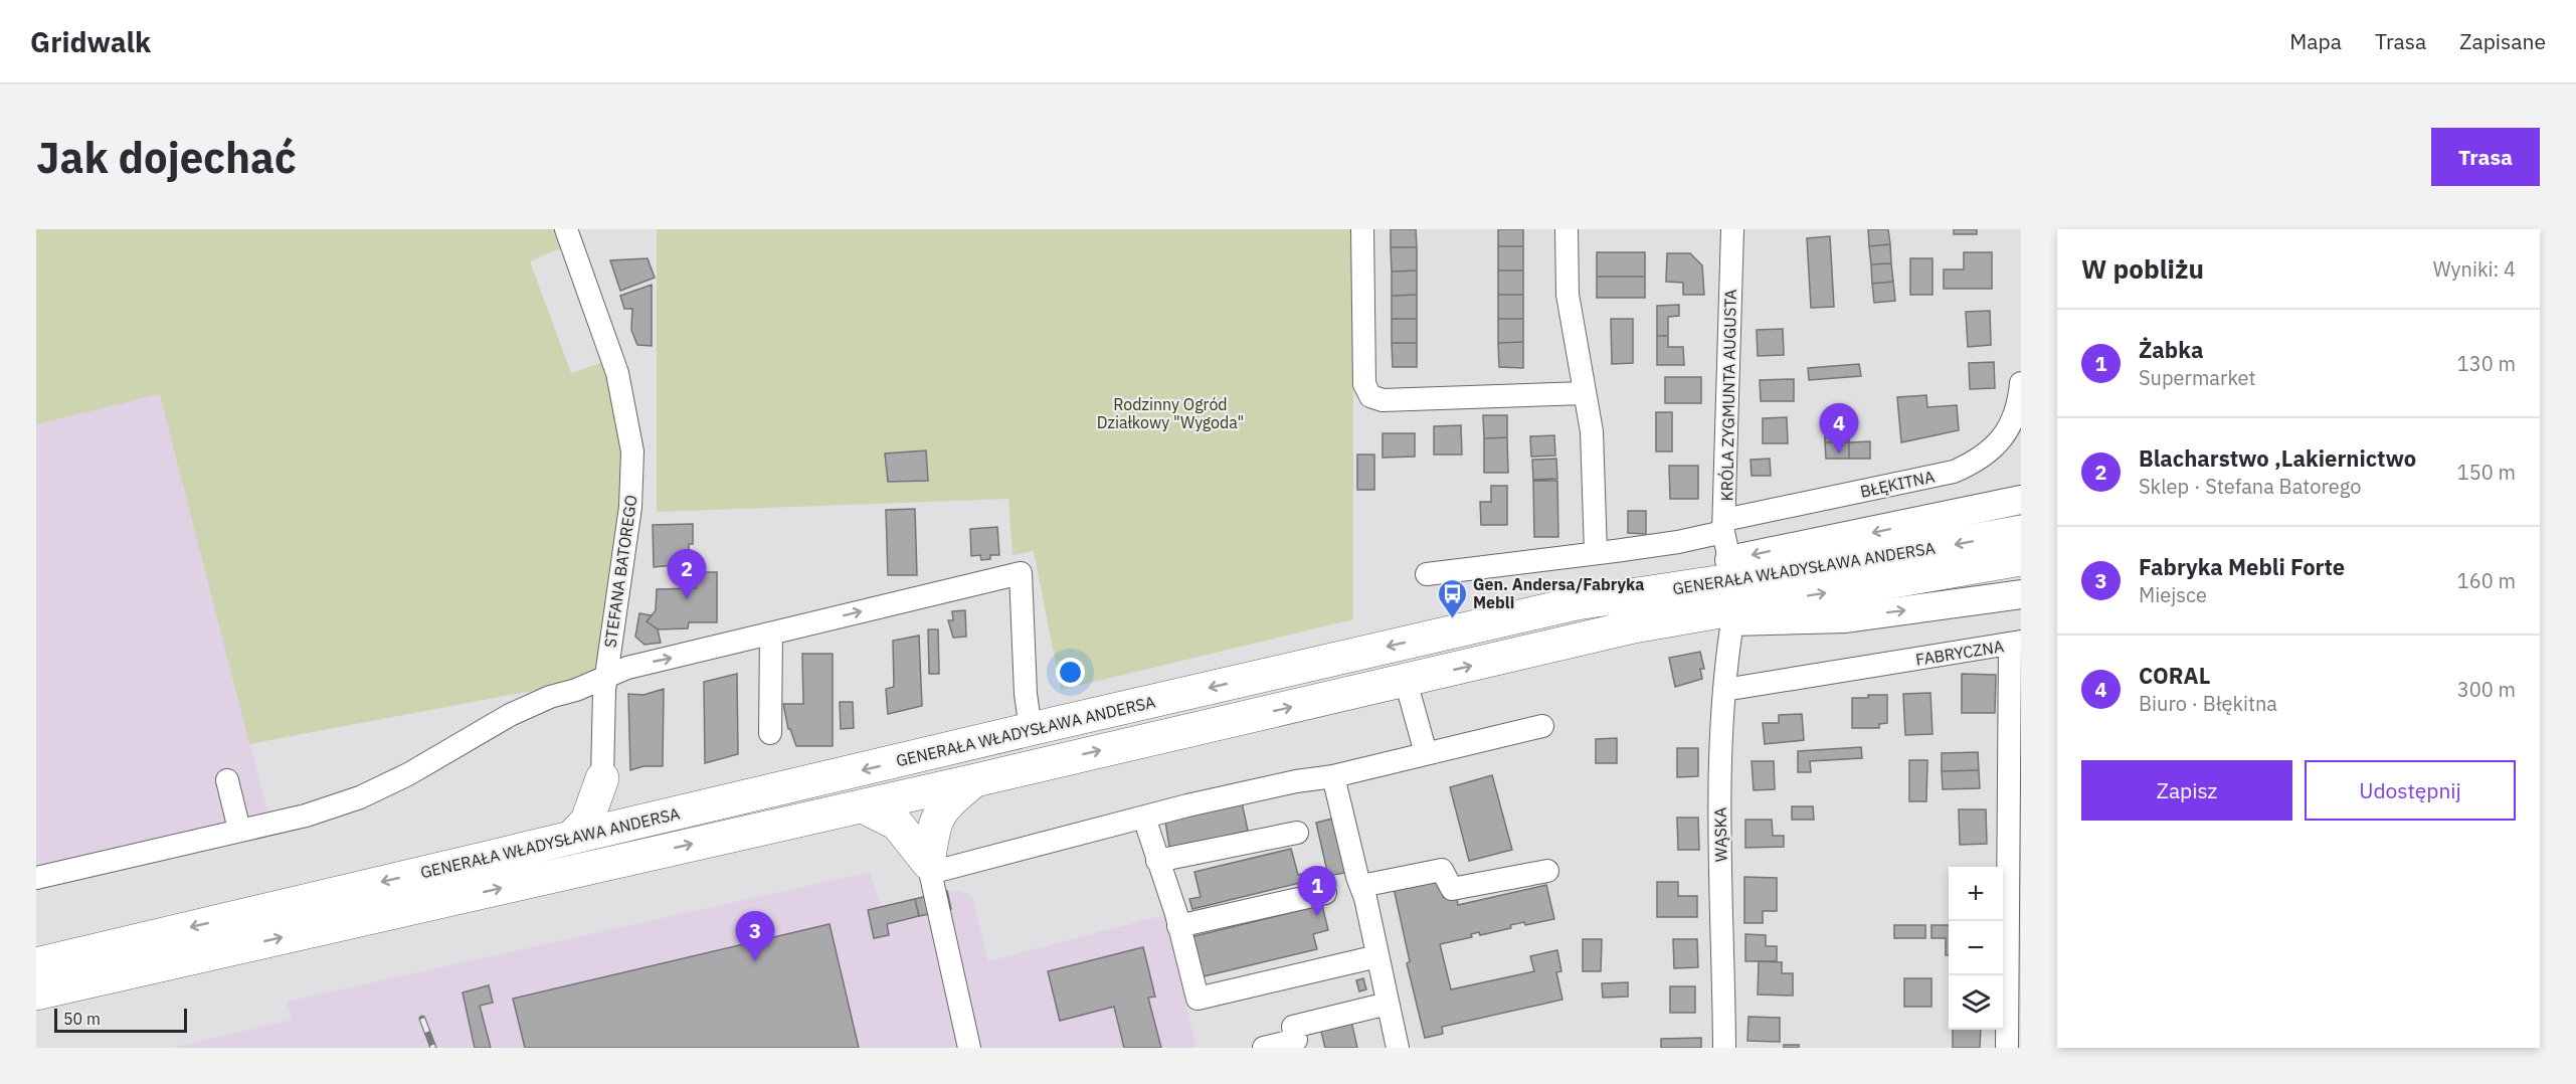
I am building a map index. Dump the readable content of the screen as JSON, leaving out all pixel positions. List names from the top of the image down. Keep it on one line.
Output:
{"streets":{"highway":["GENERAŁA WŁADYSŁAWA ANDERSA"],"street":["KRÓLA ZYGMUNTA AUGUSTA","BŁĘKITNA","STEFANA BATOREGO","FABRYCZNA","WĄSKA"]},"crossings":[["KRÓLA ZYGMUNTA AUGUSTA","BŁĘKITNA"],["FABRYCZNA","WĄSKA"]],"parks":["Rodzinny Ogród Działkowy \"Wygoda\""],"places":{"bus stop":["Gen. Andersa/Fabryka Mebli"]},"scale_bar":"50 m","page":{"header":"Gridwalk","nav":["Mapa","Trasa","Zapisane"],"buttons":["Trasa",["Zapisz","Udostępnij"]],"title":"Jak dojechać","heading":["W pobliżu","Wyniki: 4"],"list":[{"mark":"1","name":"Żabka","note":"Supermarket","value":"130 m"},{"mark":"2","name":"Blacharstwo ,Lakiernictwo","note":"Sklep · Stefana Batorego","value":"150 m"},{"mark":"3","name":"Fabryka Mebli Forte","note":"Miejsce","value":"160 m"},{"mark":"4","name":"CORAL","note":"Biuro · Błękitna","value":"300 m"}],"pins":["4","2","1","3"],"map_buttons":["+","−"],"scale":"50 m"}}
